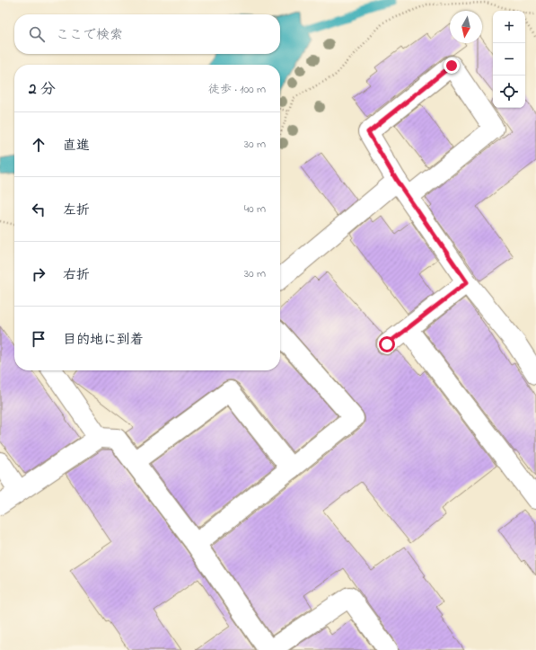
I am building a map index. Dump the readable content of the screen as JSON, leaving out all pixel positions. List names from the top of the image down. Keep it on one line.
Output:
{"north":"bottom","page":{"map_buttons":["+","−"],"search":"ここで検索","heading":["2 分","徒歩 · 100 m"],"list":[["直進","30 m"],["左折","40 m"],["右折","30 m"],"目的地に到着"]}}
